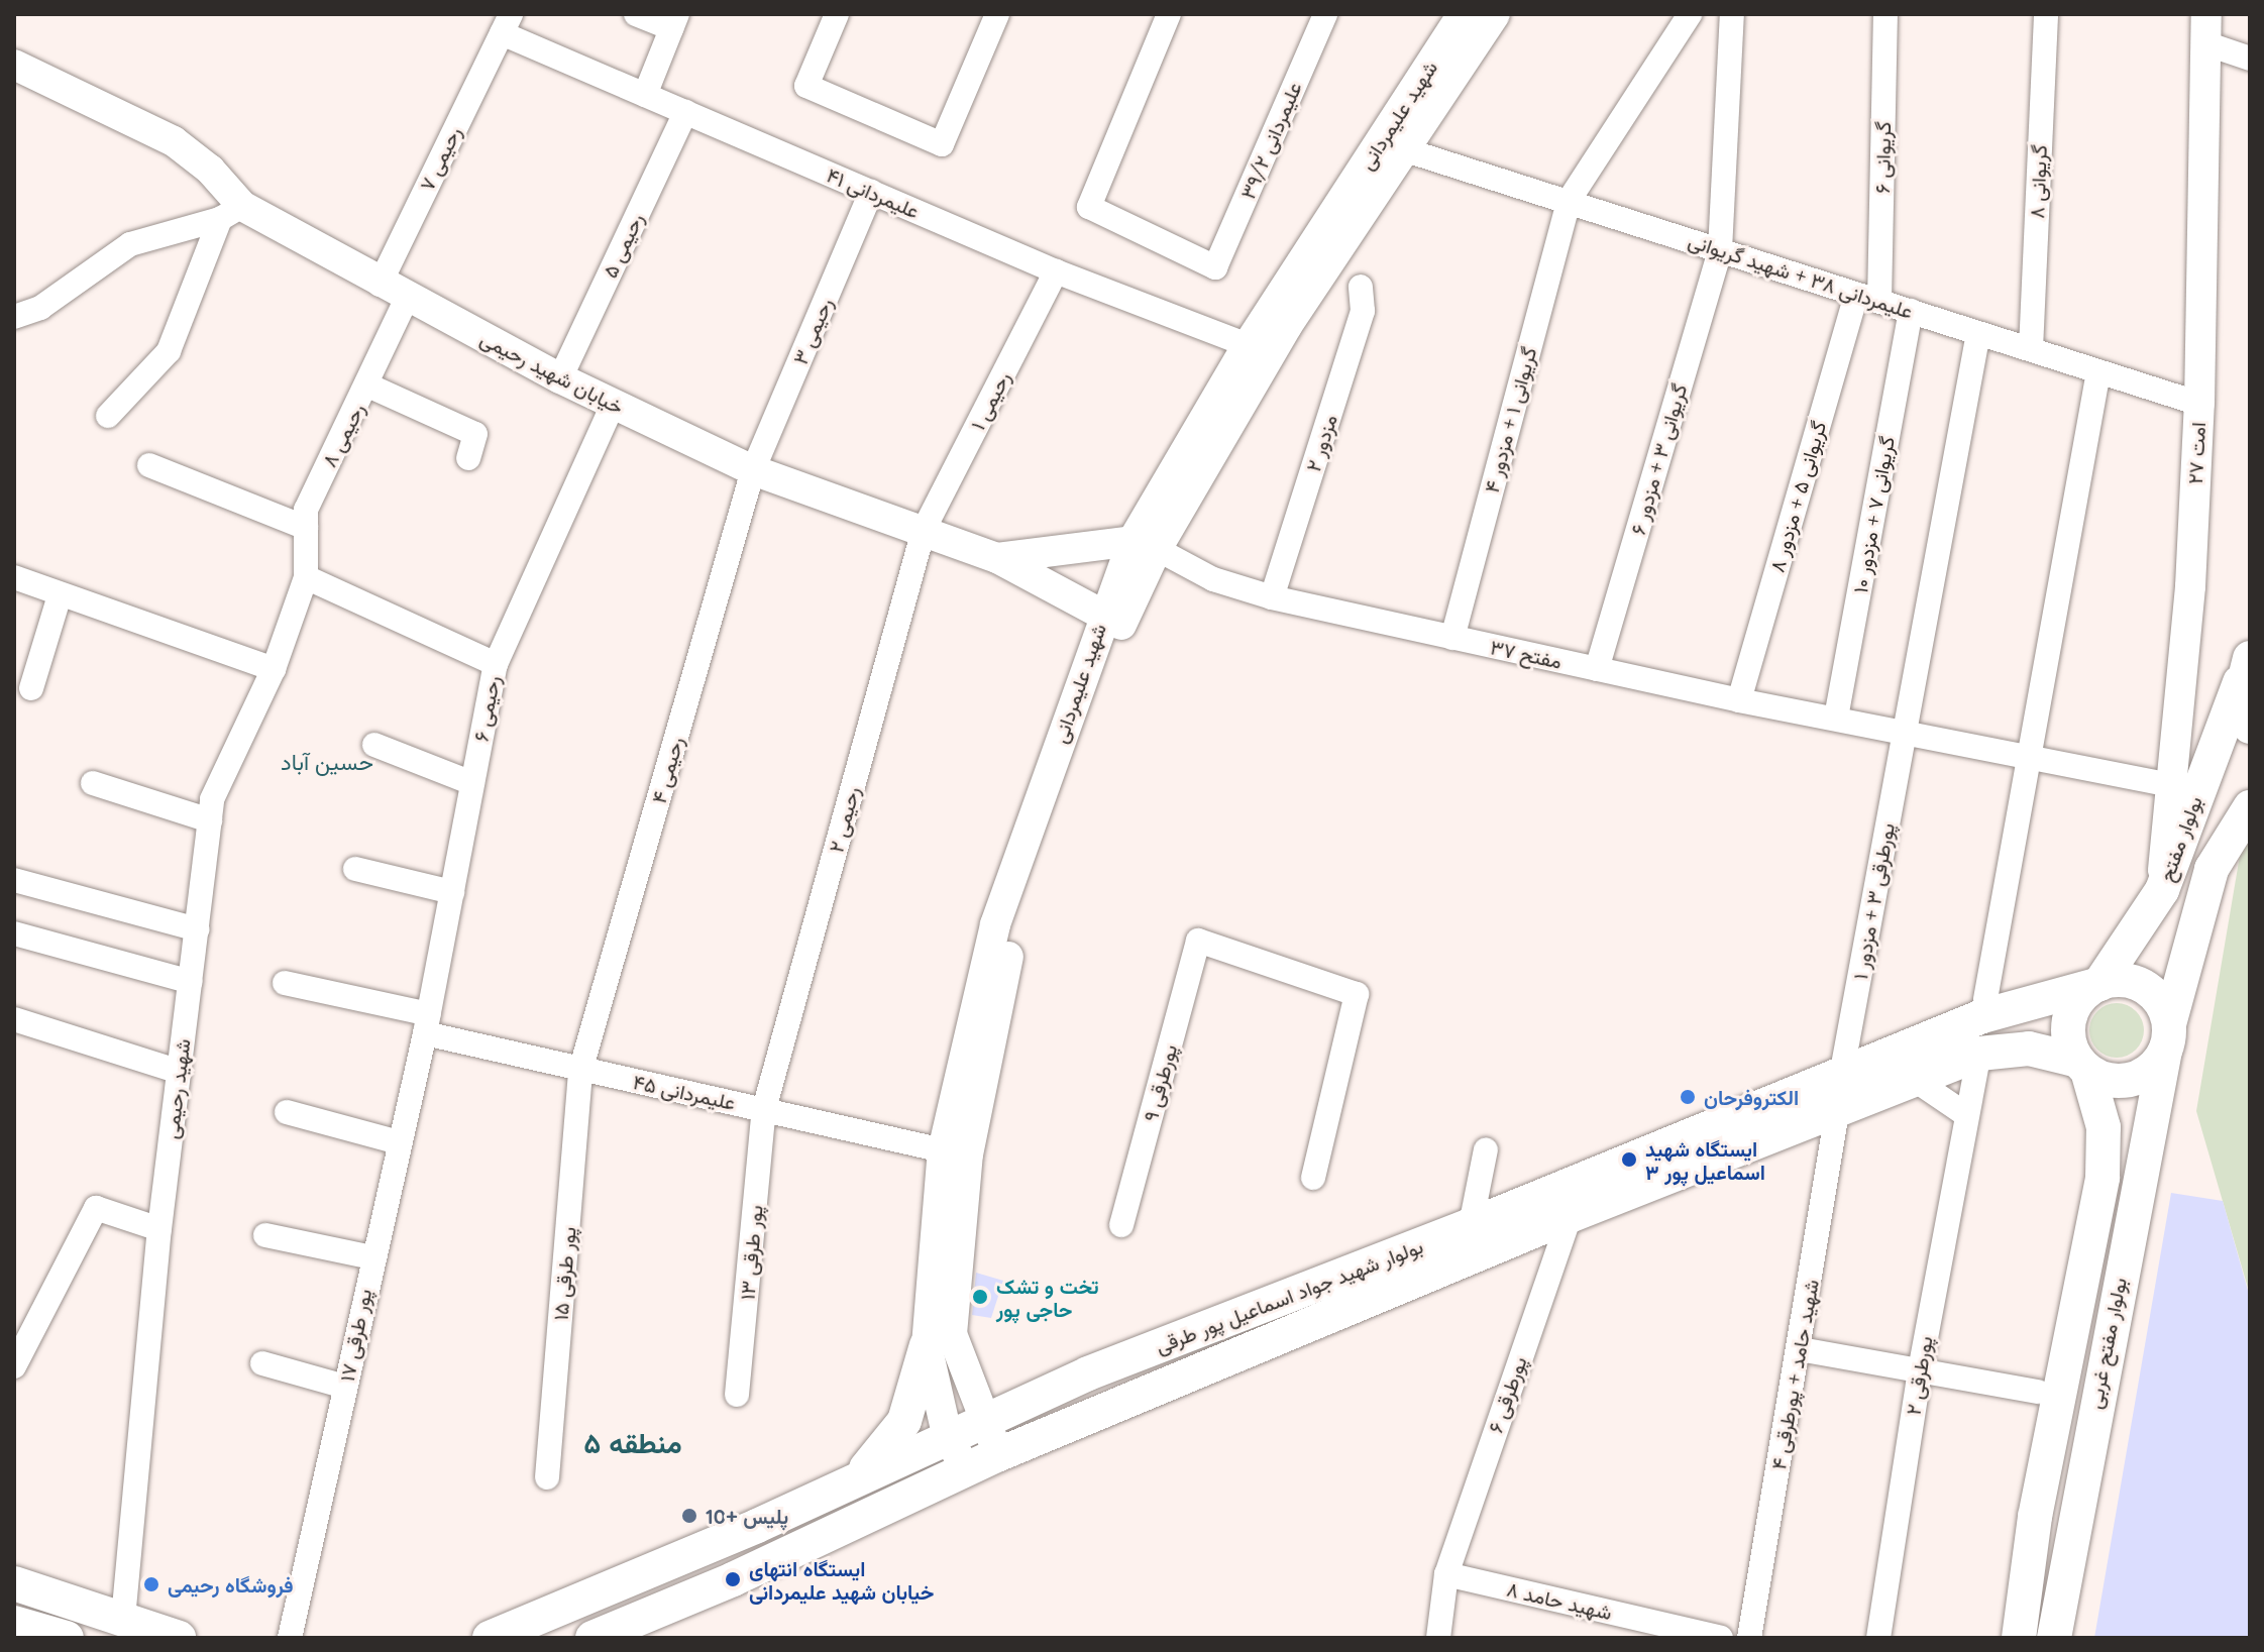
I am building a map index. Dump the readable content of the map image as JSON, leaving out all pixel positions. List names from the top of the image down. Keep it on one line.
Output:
{"streets":{"main road":["بولوار مفتح","بولوار شهید جواد اسماعیل پور طرقی","بولوار مفتح غربی"],"street":["شهید علیمردانی","علیمردانی ۳۹/۲","گریوانی ۶","رحیمی ۷","گریوانی ۸","علیمردانی ۴۱","رحیمی ۵","علیمردانی ۳۸ + شهید گریوانی","رحیمی ۳","خیابان شهید رحیمی","رحیمی ۱","گریوانی ۱ + مزدور ۴","رحیمی ۸","مزدور ۲","امت ۲۷","گریوانی ۳ + مزدور ۶","گریوانی ۵ + مزدور ۸","گریوانی ۷ + مزدور ۱۰","مفتح ۳۷","رحیمی ۶","رحیمی ۴","رحیمی ۲","پورطرقی ۳ + مزدور ۱","پورطرقی ۹","شهید رحیمی","علیمردانی ۴۵","پور طرقی ۱۳","پور طرقی ۱۵","پور طرقی ۱۷","شهید حامد + پورطرقی ۴","پورطرقی ۲","پورطرقی ۶","شهید حامد ۸"]},"crossings":[["شهید علیمردانی","علیمردانی ۴۱"],["شهید علیمردانی","علیمردانی ۳۸ + شهید گریوانی"],["شهید علیمردانی","خیابان شهید رحیمی"],["شهید علیمردانی","مفتح ۳۷"],["شهید علیمردانی","علیمردانی ۴۵"],["شهید علیمردانی","بولوار شهید جواد اسماعیل پور طرقی"],["گریوانی ۶","علیمردانی ۳۸ + شهید گریوانی"],["گریوانی ۶","گریوانی ۵ + مزدور ۸"],["رحیمی ۷","علیمردانی ۴۱"],["رحیمی ۷","خیابان شهید رحیمی"],["گریوانی ۸","علیمردانی ۳۸ + شهید گریوانی"],["علیمردانی ۴۱","رحیمی ۵"],["علیمردانی ۴۱","رحیمی ۳"],["علیمردانی ۴۱","رحیمی ۱"],["رحیمی ۵","خیابان شهید رحیمی"],["علیمردانی ۳۸ + شهید گریوانی","گریوانی ۱ + مزدور ۴"],["علیمردانی ۳۸ + شهید گریوانی","امت ۲۷"],["علیمردانی ۳۸ + شهید گریوانی","گریوانی ۳ + مزدور ۶"],["علیمردانی ۳۸ + شهید گریوانی","گریوانی ۵ + مزدور ۸"],["علیمردانی ۳۸ + شهید گریوانی","گریوانی ۷ + مزدور ۱۰"],["علیمردانی ۳۸ + شهید گریوانی","پورطرقی ۳ + مزدور ۱"],["رحیمی ۳","خیابان شهید رحیمی"],["رحیمی ۳","رحیمی ۴"],["خیابان شهید رحیمی","رحیمی ۱"],["خیابان شهید رحیمی","رحیمی ۸"],["خیابان شهید رحیمی","رحیمی ۶"],["خیابان شهید رحیمی","رحیمی ۴"],["خیابان شهید رحیمی","رحیمی ۲"],["رحیمی ۱","رحیمی ۲"],["گریوانی ۱ + مزدور ۴","مفتح ۳۷"],["رحیمی ۸","شهید رحیمی"],["مزدور ۲","مفتح ۳۷"],["امت ۲۷","مفتح ۳۷"],["امت ۲۷","بولوار مفتح"],["گریوانی ۳ + مزدور ۶","مفتح ۳۷"],["گریوانی ۵ + مزدور ۸","مفتح ۳۷"],["گریوانی ۷ + مزدور ۱۰","مفتح ۳۷"],["مفتح ۳۷","پورطرقی ۳ + مزدور ۱"],["رحیمی ۶","علیمردانی ۴۵"],["رحیمی ۶","پور طرقی ۱۷"],["رحیمی ۴","علیمردانی ۴۵"],["رحیمی ۴","پور طرقی ۱۵"],["رحیمی ۲","علیمردانی ۴۵"],["رحیمی ۲","پور طرقی ۱۳"],["بولوار مفتح","بولوار شهید جواد اسماعیل پور طرقی"],["بولوار مفتح","بولوار مفتح غربی"],["پورطرقی ۳ + مزدور ۱","بولوار شهید جواد اسماعیل پور طرقی"],["علیمردانی ۴۵","پور طرقی ۱۳"],["علیمردانی ۴۵","پور طرقی ۱۵"],["علیمردانی ۴۵","پور طرقی ۱۷"],["بولوار شهید جواد اسماعیل پور طرقی","بولوار مفتح غربی"],["بولوار شهید جواد اسماعیل پور طرقی","شهید حامد + پورطرقی ۴"],["بولوار شهید جواد اسماعیل پور طرقی","پورطرقی ۲"],["بولوار شهید جواد اسماعیل پور طرقی","پورطرقی ۶"],["پورطرقی ۶","شهید حامد ۸"]],"districts":["حسین آباد","منطقه ۵"],"places":["الکتروفرحان","ایستگاه شهید اسماعیل پور ۳","تخت و تشک حاجی پور","پلیس +10","ایستگاه انتهای خیابان شهید علیمردانی","فروشگاه رحیمی"]}
